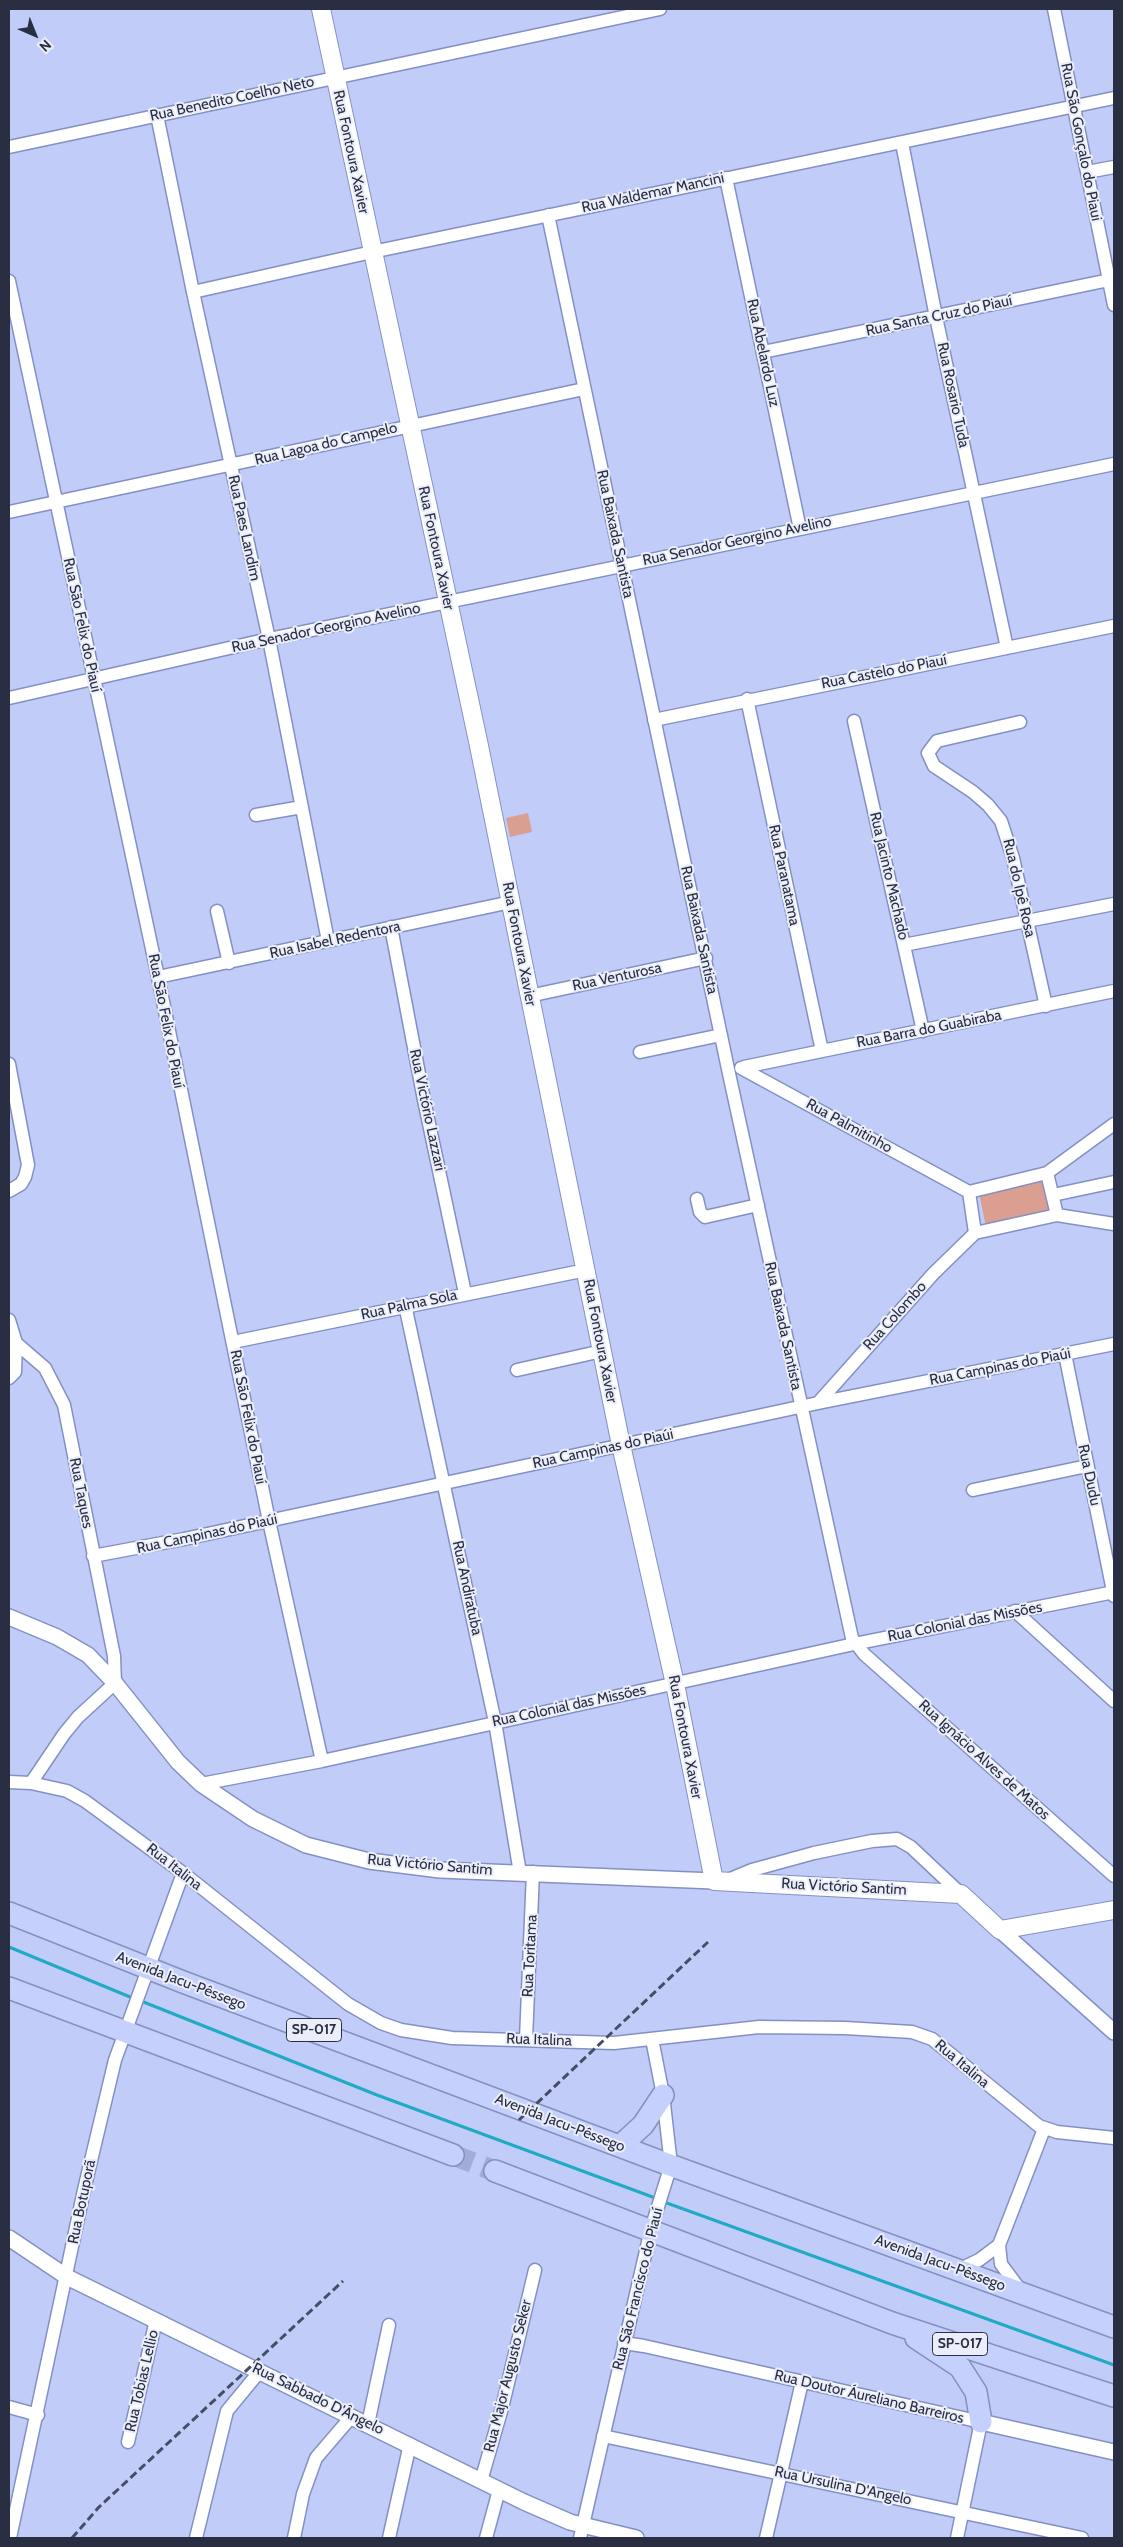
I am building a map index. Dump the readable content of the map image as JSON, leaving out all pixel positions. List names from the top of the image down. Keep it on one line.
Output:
{"streets":{"highway":["Avenida Jacu-Pêssego","SP-017"],"main road":["Rua Fontoura Xavier","Rua Victório Santim"],"street":["Rua Benedito Coelho Neto","Rua São Gonçalo do Piaui","Rua Waldemar Mancini","Rua Santa Cruz do Piauí","Rua Abelardo Luz","Rua Rosario Tuda","Rua Lagoa do Campelo","Rua Paes Landim","Rua Baixada Santista","Rua Senador Georgino Avelino","Rua São Felix do Piauí","Rua Castelo do Piauí","Rua Paranatama","Rua Jacinto Machado","Rua do Ipê Rosa","Rua Isabel Redentora","Rua Venturosa","Rua Barra do Guabiraba","Rua Victório Lazzari","Rua Palmitinho","Rua Palma Sola","Rua Colombo","Rua Campinas do Piaúi","Rua Dudu","Rua Taques","Rua Andiratuba","Rua Colonial das Missões","Rua Ignácio Alves de Matos","Rua Italina","Rua Toritama","Rua Botuporã","Rua São Francisco do Piauí","Rua Major Augusto Seker","Rua Tobias Lellio","Rua Doutor Áureliano Barreiros","Rua Sabbado D'Ângelo","Rua Ursulina D'Angelo"]},"crossings":[["Rua Benedito Coelho Neto","Rua Fontoura Xavier"],["Rua Benedito Coelho Neto","Rua Paes Landim"],["Rua São Gonçalo do Piaui","Rua Waldemar Mancini"],["Rua São Gonçalo do Piaui","Rua Santa Cruz do Piauí"],["Rua Fontoura Xavier","Rua Waldemar Mancini"],["Rua Fontoura Xavier","Rua Lagoa do Campelo"],["Rua Fontoura Xavier","Rua Senador Georgino Avelino"],["Rua Fontoura Xavier","Rua Isabel Redentora"],["Rua Fontoura Xavier","Rua Venturosa"],["Rua Fontoura Xavier","Rua Palma Sola"],["Rua Fontoura Xavier","Rua Campinas do Piaúi"],["Rua Fontoura Xavier","Rua Colonial das Missões"],["Rua Fontoura Xavier","Rua Victório Santim"],["Rua Waldemar Mancini","Rua Abelardo Luz"],["Rua Waldemar Mancini","Rua Rosario Tuda"],["Rua Waldemar Mancini","Rua Paes Landim"],["Rua Waldemar Mancini","Rua Baixada Santista"],["Rua Santa Cruz do Piauí","Rua Abelardo Luz"],["Rua Santa Cruz do Piauí","Rua Rosario Tuda"],["Rua Abelardo Luz","Rua Senador Georgino Avelino"],["Rua Rosario Tuda","Rua Senador Georgino Avelino"],["Rua Rosario Tuda","Rua Castelo do Piauí"],["Rua Lagoa do Campelo","Rua Paes Landim"],["Rua Lagoa do Campelo","Rua Baixada Santista"],["Rua Lagoa do Campelo","Rua São Felix do Piauí"],["Rua Paes Landim","Rua Senador Georgino Avelino"],["Rua Paes Landim","Rua Isabel Redentora"],["Rua Baixada Santista","Rua Senador Georgino Avelino"],["Rua Baixada Santista","Rua Castelo do Piauí"],["Rua Baixada Santista","Rua Venturosa"],["Rua Baixada Santista","Rua Campinas do Piaúi"],["Rua Baixada Santista","Rua Colonial das Missões"],["Rua Baixada Santista","Rua Ignácio Alves de Matos"],["Rua Senador Georgino Avelino","Rua São Felix do Piauí"],["Rua São Felix do Piauí","Rua Isabel Redentora"],["Rua São Felix do Piauí","Rua Palma Sola"],["Rua São Felix do Piauí","Rua Campinas do Piaúi"],["Rua São Felix do Piauí","Rua Colonial das Missões"],["Rua Castelo do Piauí","Rua Paranatama"],["Rua Paranatama","Rua Barra do Guabiraba"],["Rua Jacinto Machado","Rua Barra do Guabiraba"],["Rua do Ipê Rosa","Rua Barra do Guabiraba"],["Rua Isabel Redentora","Rua Victório Lazzari"],["Rua Barra do Guabiraba","Rua Palmitinho"],["Rua Victório Lazzari","Rua Palma Sola"],["Rua Palma Sola","Rua Andiratuba"],["Rua Colombo","Rua Campinas do Piaúi"],["Rua Campinas do Piaúi","Rua Dudu"],["Rua Campinas do Piaúi","Rua Taques"],["Rua Campinas do Piaúi","Rua Andiratuba"],["Rua Dudu","Rua Colonial das Missões"],["Rua Taques","Rua Victório Santim"],["Rua Andiratuba","Rua Colonial das Missões"],["Rua Andiratuba","Rua Victório Santim"],["Rua Andiratuba","Rua Toritama"],["Rua Colonial das Missões","Rua Ignácio Alves de Matos"],["Rua Colonial das Missões","Rua Victório Santim"],["Rua Victório Santim","Rua Toritama"],["Rua Italina","Rua Toritama"],["Rua Italina","Rua Botuporã"],["Rua Italina","Rua São Francisco do Piauí"],["Avenida Jacu-Pêssego","Rua Botuporã"],["Avenida Jacu-Pêssego","Rua São Francisco do Piauí"],["SP-017","Rua São Francisco do Piauí"],["Rua Botuporã","Rua Sabbado D'Ângelo"],["Rua São Francisco do Piauí","Rua Doutor Áureliano Barreiros"],["Rua São Francisco do Piauí","Rua Sabbado D'Ângelo"],["Rua São Francisco do Piauí","Rua Ursulina D'Angelo"],["Rua Major Augusto Seker","Rua Sabbado D'Ângelo"],["Rua Tobias Lellio","Rua Sabbado D'Ângelo"]],"north":"bottom right"}
